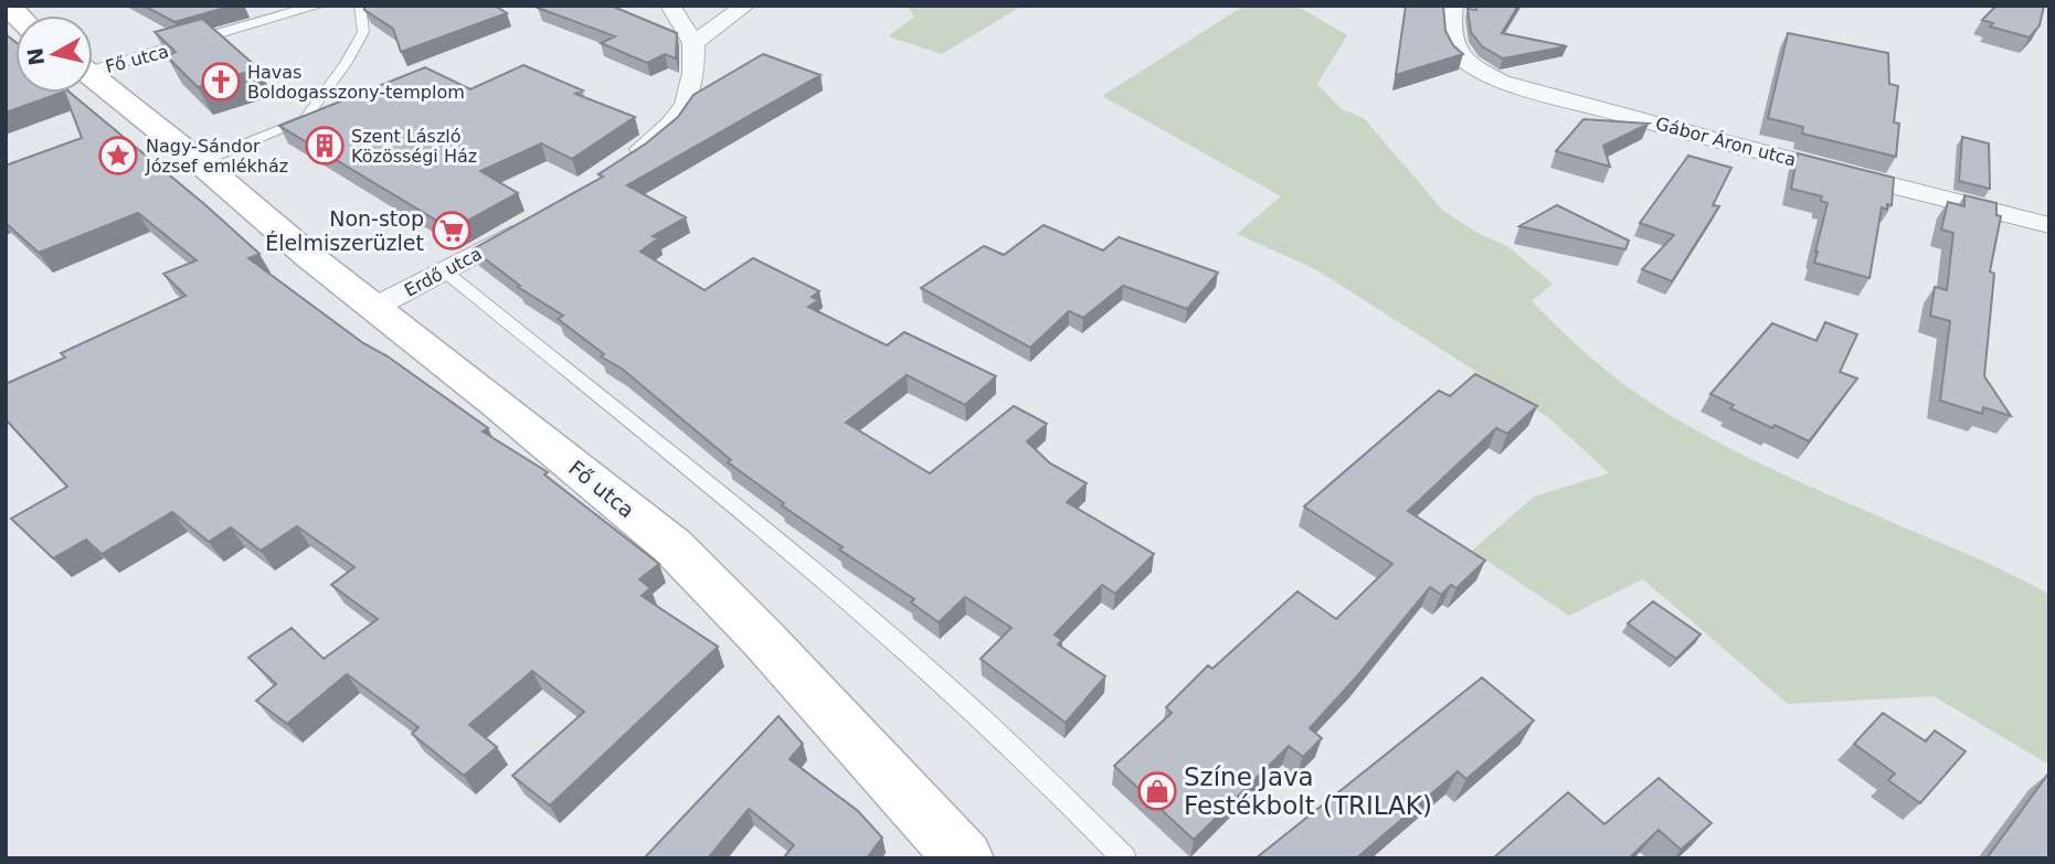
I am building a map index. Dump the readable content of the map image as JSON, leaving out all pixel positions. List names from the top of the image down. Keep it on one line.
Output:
{"streets":{"main road":["Fő utca"],"street":["Gábor Áron utca","Erdő utca"]},"crossings":[["Fő utca","Erdő utca"]],"places":{"church":["Havas Boldogasszony-templom"],"building":["Szent László Közösségi Ház"],"place":["Nagy-Sándor József emlékház"],"supermarket":["Non-stop Élelmiszerüzlet"],"shop":["Színe Java Festékbolt (TRILAK)"]},"north":"left"}
